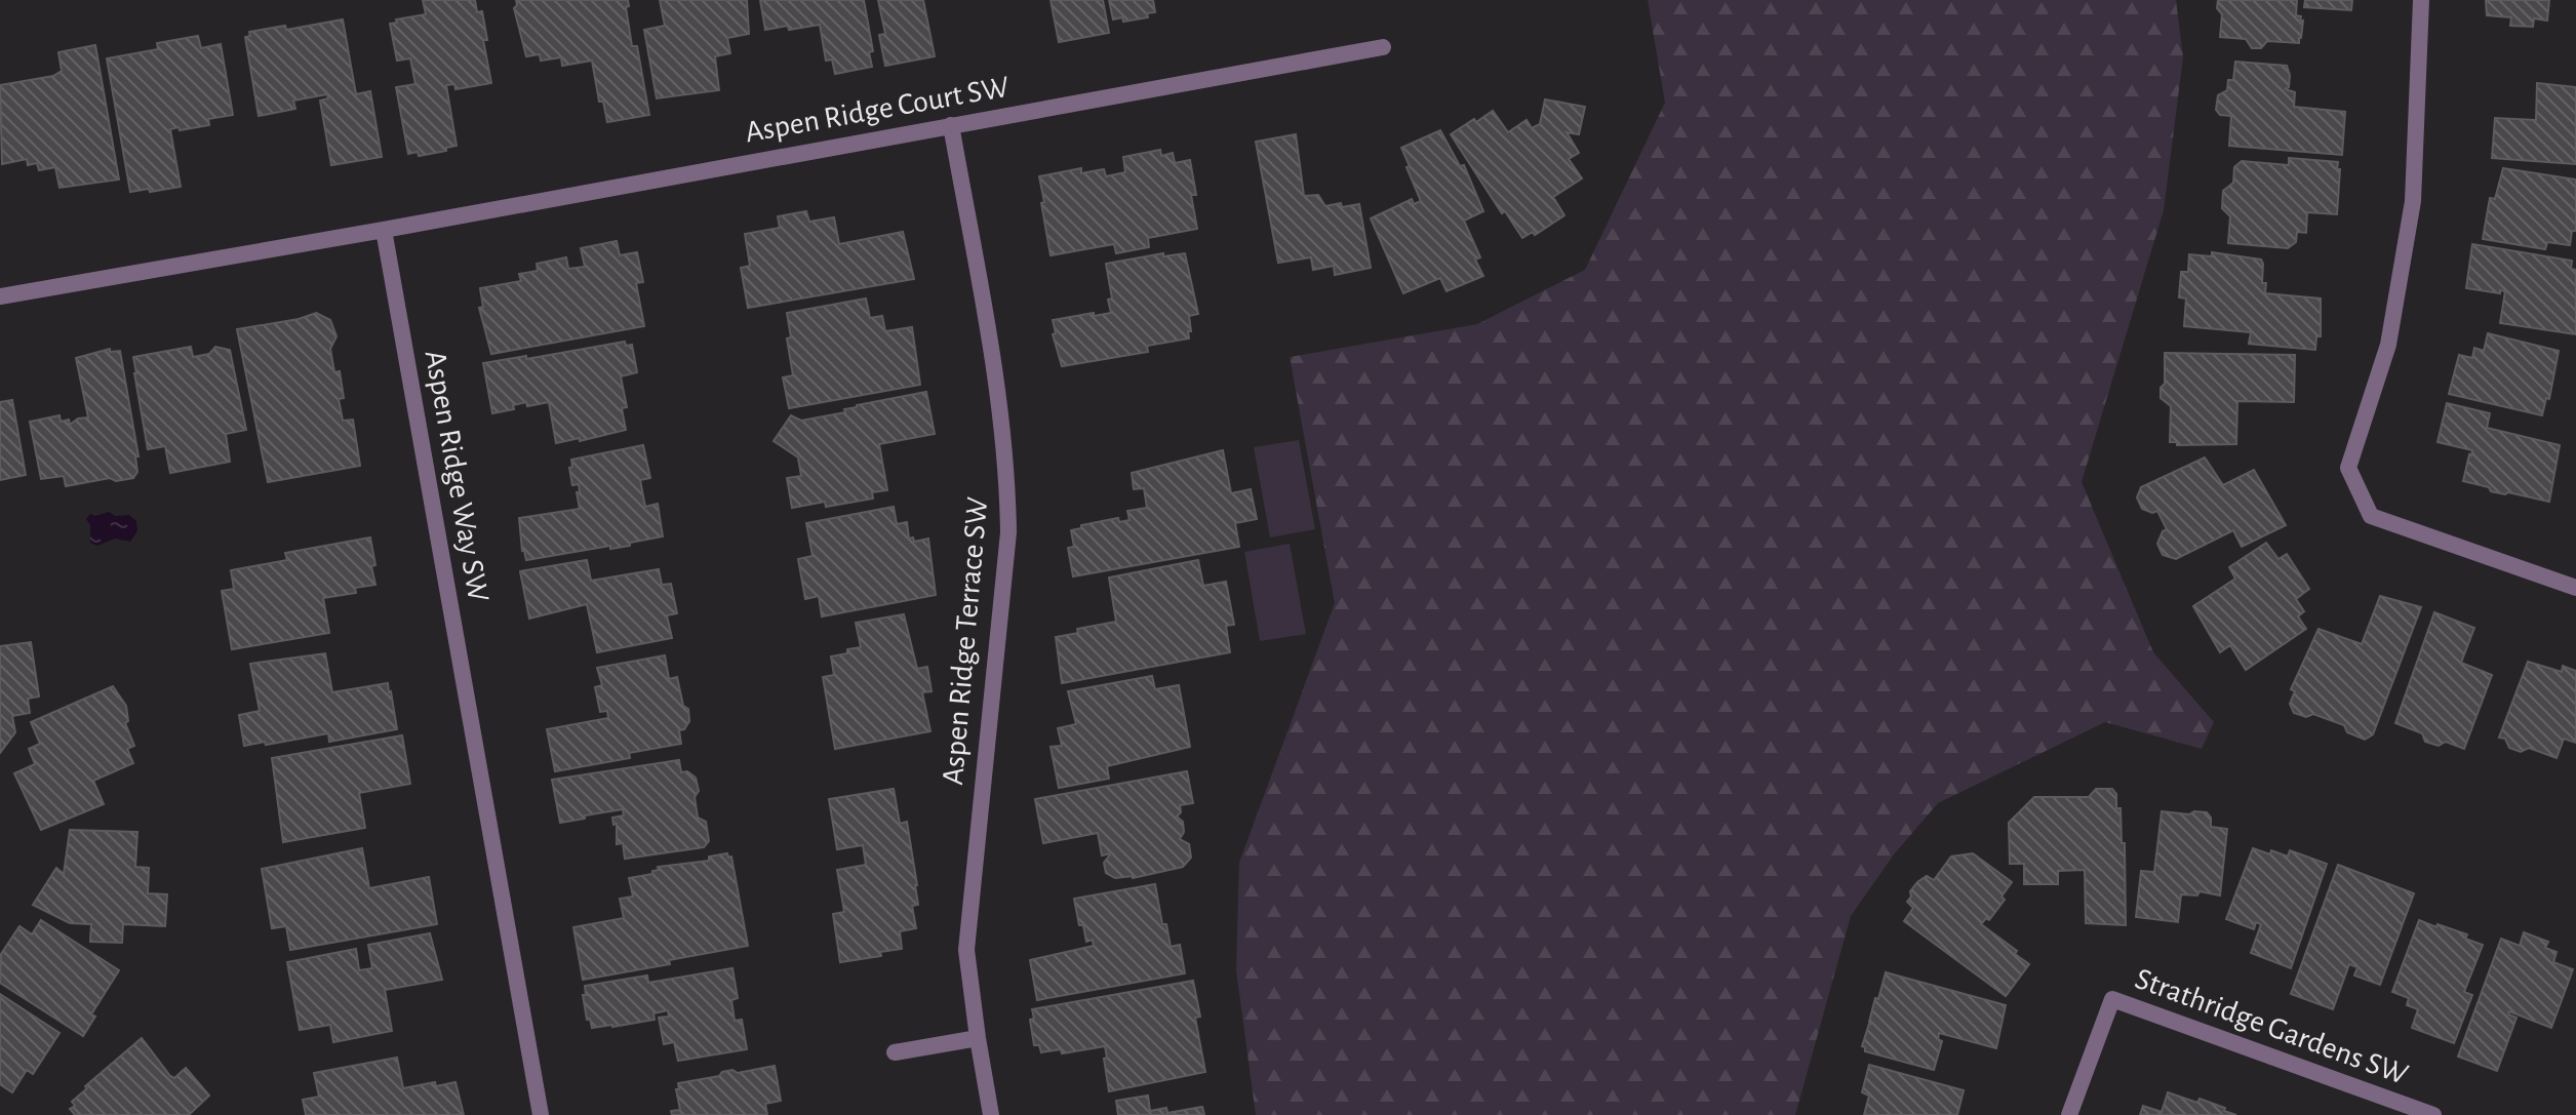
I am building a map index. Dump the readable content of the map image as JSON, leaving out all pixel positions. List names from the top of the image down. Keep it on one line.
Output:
{"streets":{"street":["Aspen Ridge Court SW","Aspen Ridge Way SW","Aspen Ridge Terrace SW","Strathridge Gardens SW"]},"crossings":[["Aspen Ridge Court SW","Aspen Ridge Way SW"],["Aspen Ridge Court SW","Aspen Ridge Terrace SW"]]}
